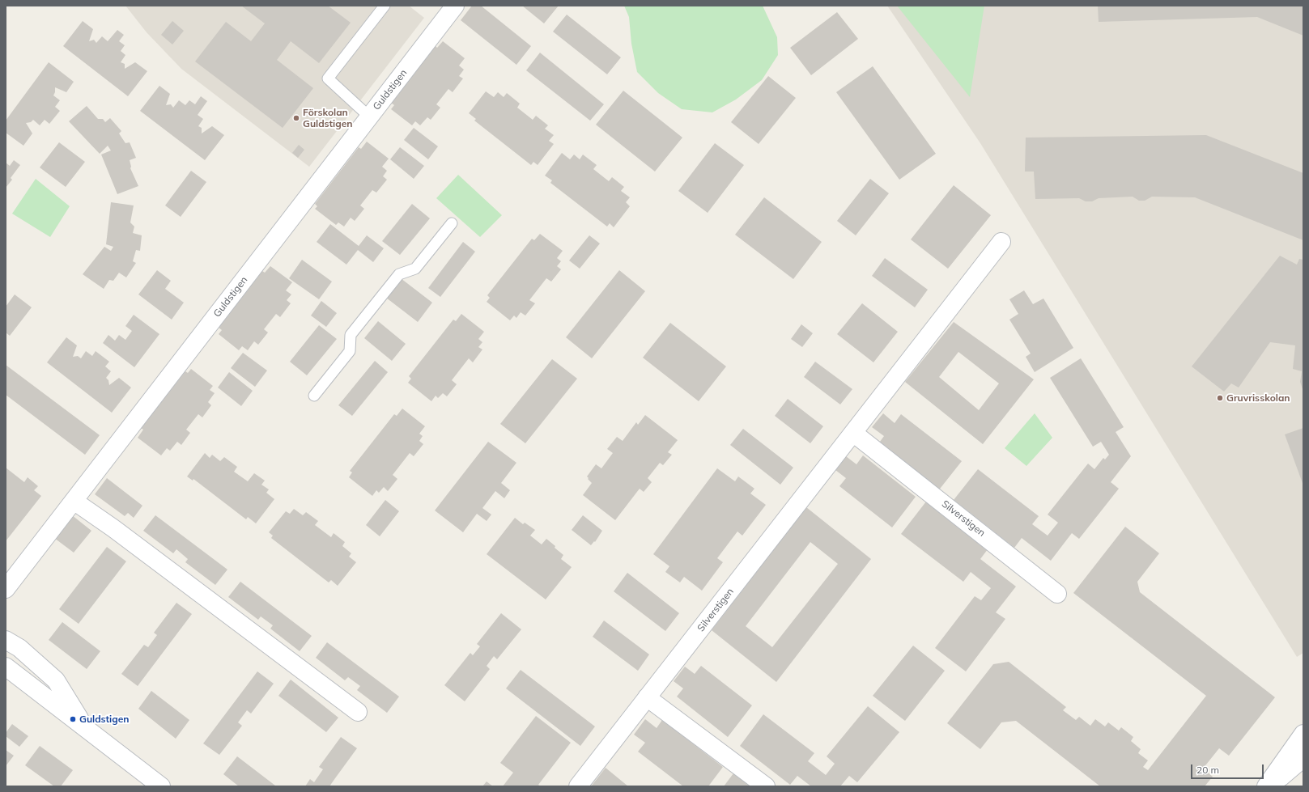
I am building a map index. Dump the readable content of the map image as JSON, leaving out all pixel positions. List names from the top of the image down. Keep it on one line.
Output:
{"streets":{"street":["Guldstigen","Silverstigen"]},"places":["Förskolan Guldstigen","Gruvrisskolan","Guldstigen"],"scale_bar":"20 m"}
